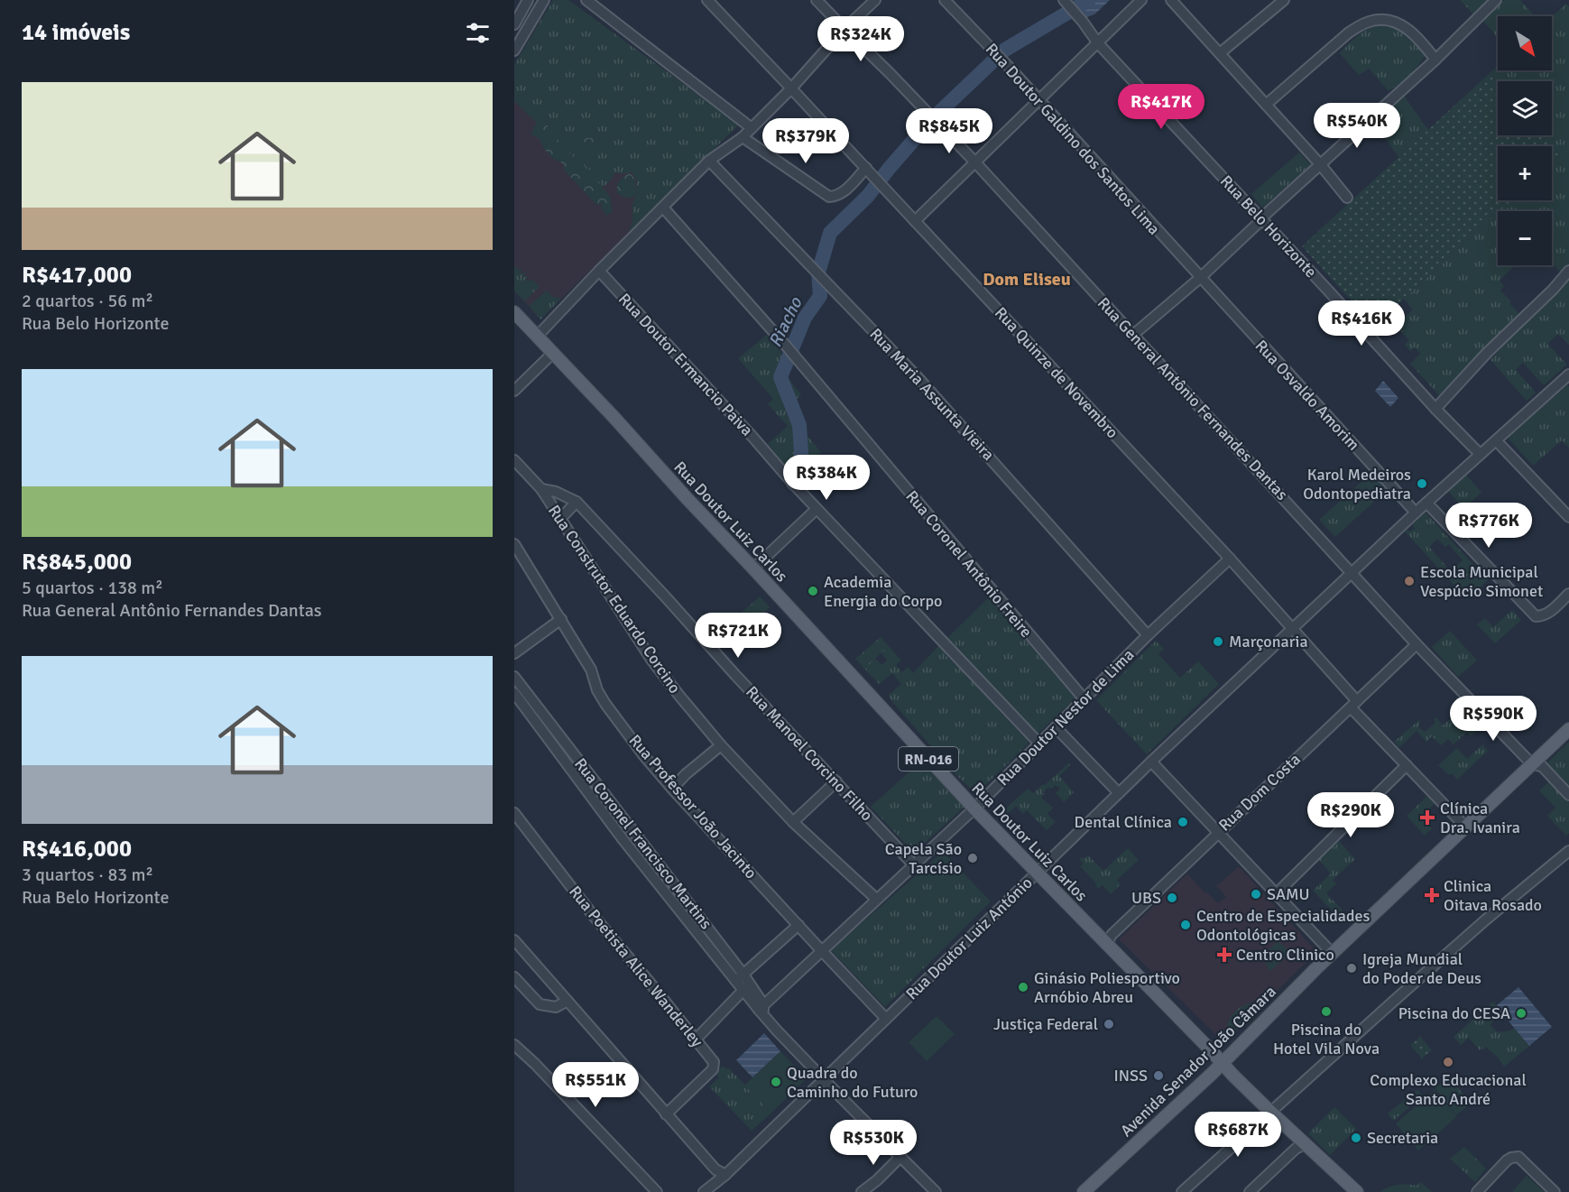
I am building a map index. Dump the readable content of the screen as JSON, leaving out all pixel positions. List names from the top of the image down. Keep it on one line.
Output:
{"streets":{"main road":["Rua Doutor Luiz Carlos","RN-016","Avenida Senador João Câmara"],"street":["Rua Doutor Galdino dos Santos Lima","Rua Belo Horizonte","Rua Doutor Ermancio Paiva","Rua Quinze de Novembro","Rua Maria Assunta Vieira","Rua Osvaldo Amorim","Rua General Antônio Fernandes Dantas","Rua Coronel Antônio Freire","Rua Construtor Eduardo Corcino","Rua Doutor Nestor de Lima","Rua Manoel Corcino Filho","Rua Dom Costa","Rua Professor João Jacinto","Rua Coronel Francisco Martins","Rua Doutor Luiz António","Rua Poetista Alice Wanderley"]},"crossings":[["Rua Doutor Galdino dos Santos Lima","Rua Osvaldo Amorim"],["Rua Belo Horizonte","Rua Doutor Luiz António"],["Rua Doutor Ermancio Paiva","Rua Doutor Nestor de Lima"],["Rua Quinze de Novembro","Rua Doutor Nestor de Lima"],["Rua Quinze de Novembro","Rua Dom Costa"],["Rua Quinze de Novembro","Rua Doutor Luiz António"],["Rua Quinze de Novembro","Avenida Senador João Câmara"],["Rua Maria Assunta Vieira","Rua Doutor Nestor de Lima"],["Rua Osvaldo Amorim","Rua Doutor Luiz António"],["Rua General Antônio Fernandes Dantas","Rua Dom Costa"],["Rua General Antônio Fernandes Dantas","Rua Doutor Luiz António"],["Rua General Antônio Fernandes Dantas","Avenida Senador João Câmara"],["Rua Doutor Luiz Carlos","Rua Doutor Nestor de Lima"],["Rua Doutor Luiz Carlos","Rua Dom Costa"],["Rua Doutor Luiz Carlos","Rua Doutor Luiz António"],["Rua Doutor Luiz Carlos","Avenida Senador João Câmara"],["Rua Coronel Antônio Freire","Rua Doutor Nestor de Lima"],["Rua Construtor Eduardo Corcino","Rua Doutor Nestor de Lima"],["Rua Construtor Eduardo Corcino","Rua Manoel Corcino Filho"],["Rua Doutor Nestor de Lima","Rua Manoel Corcino Filho"],["Rua Doutor Nestor de Lima","Rua Professor João Jacinto"],["Rua Doutor Nestor de Lima","Rua Coronel Francisco Martins"],["Rua Professor João Jacinto","Rua Doutor Luiz António"],["Rua Coronel Francisco Martins","Rua Doutor Luiz António"]],"districts":["Dom Eliseu"],"water":["Riacho"],"places":{"other":["Karol Medeiros Odontopediatra","Escola Municipal Vespúcio Simonet","Academia Energia do Corpo","Marçonaria","Dental Clínica","Capela São Tarcísio","SAMU","UBS","Centro de Especialidades Odontológicas","Igreja Mundial do Poder de Deus","Ginásio Poliesportivo Arnóbio Abreu","Piscina do Hotel Vila Nova","Piscina do CESA","Justiça Federal","Complexo Educacional Santo André","INSS","Quadra do Caminho do Futuro","Secretaria"],"health":["Clínica Dra. Ivanira","Clinica Oitava Rosado","Centro Clinico"]},"north":"bottom right","page":{"heading":"14 imóveis","map_buttons":["+","−"],"price":["R$324K","R$417K","R$540K","R$845K","R$379K","R$416K","R$384K","R$776K","R$721K","R$590K","R$290K","R$551K","R$687K","R$530K"],"list":[{"name":"R$417,000","note":"2 quartos · 56 m² · Rua Belo Horizonte"},{"name":"R$845,000","note":"5 quartos · 138 m² · Rua General Antônio Fernandes Dantas"},{"name":"R$416,000","note":"3 quartos · 83 m² · Rua Belo Horizonte"}]}}
